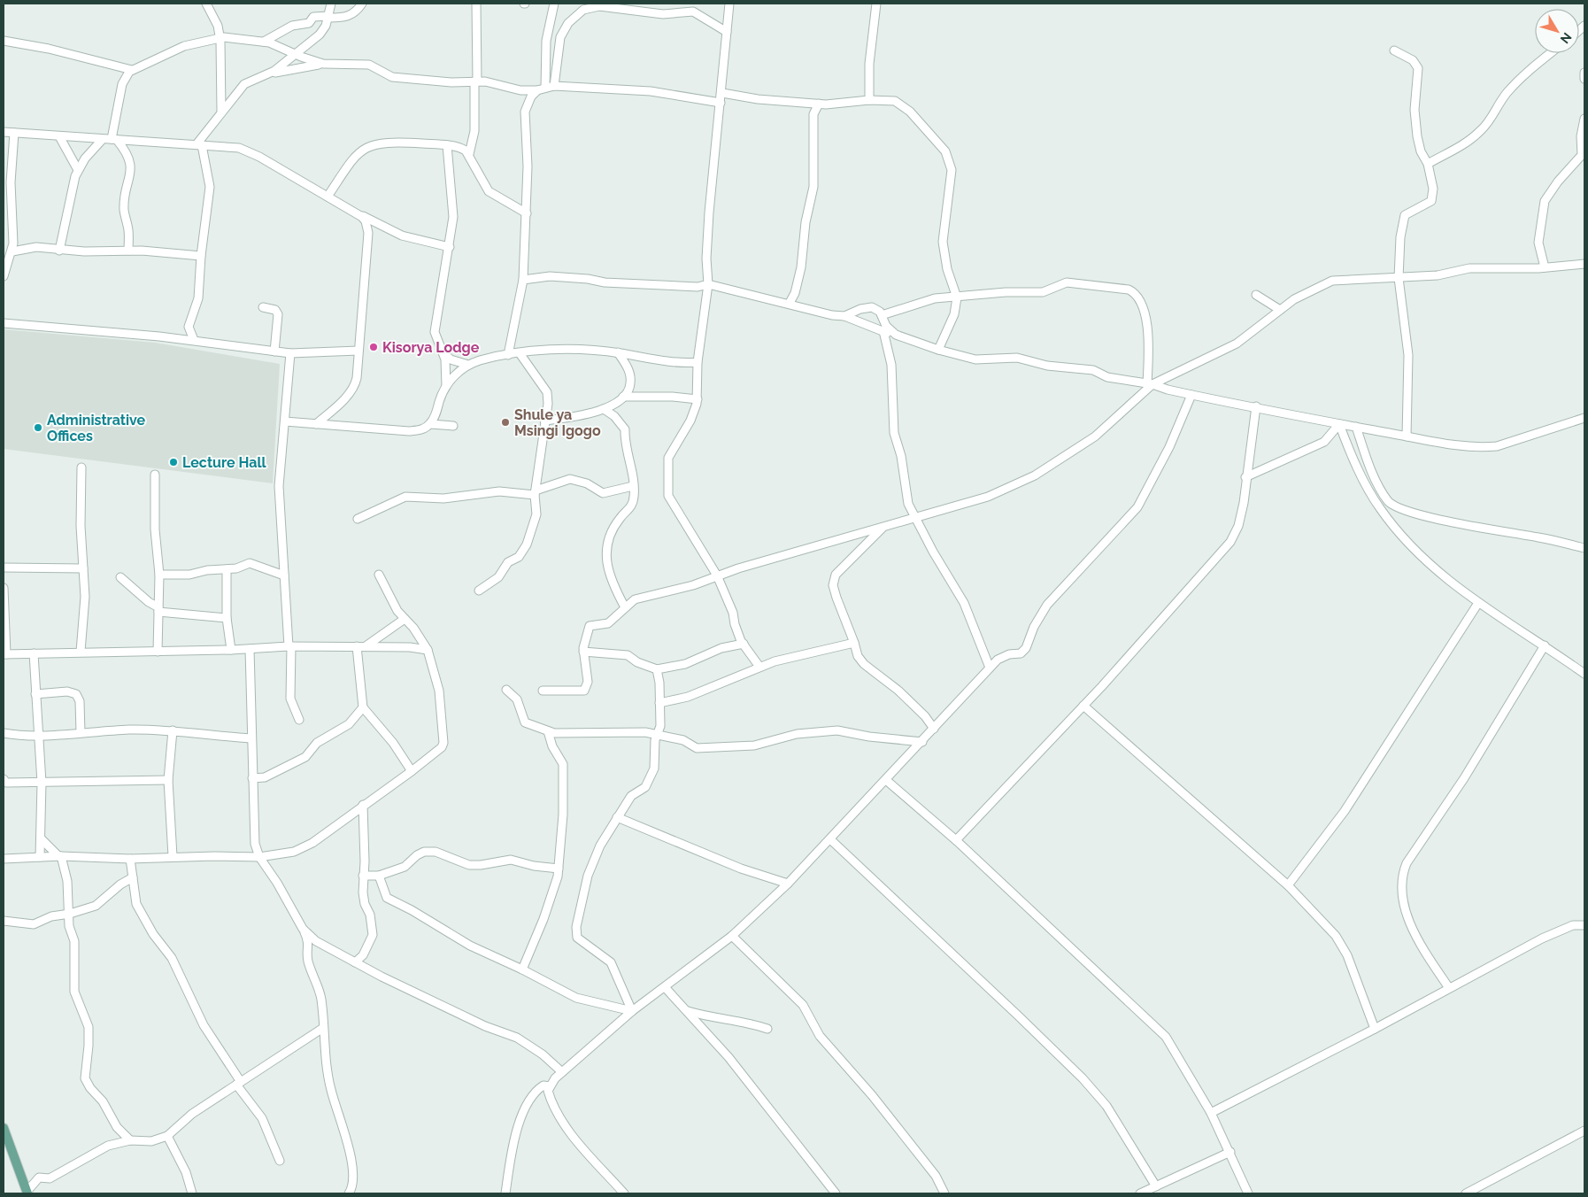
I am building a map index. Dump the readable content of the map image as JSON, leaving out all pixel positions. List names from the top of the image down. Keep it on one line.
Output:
{"places":["Kisorya Lodge","Shule ya Msingi Igogo","Administrative Offices","Lecture Hall"],"north":"bottom right"}
